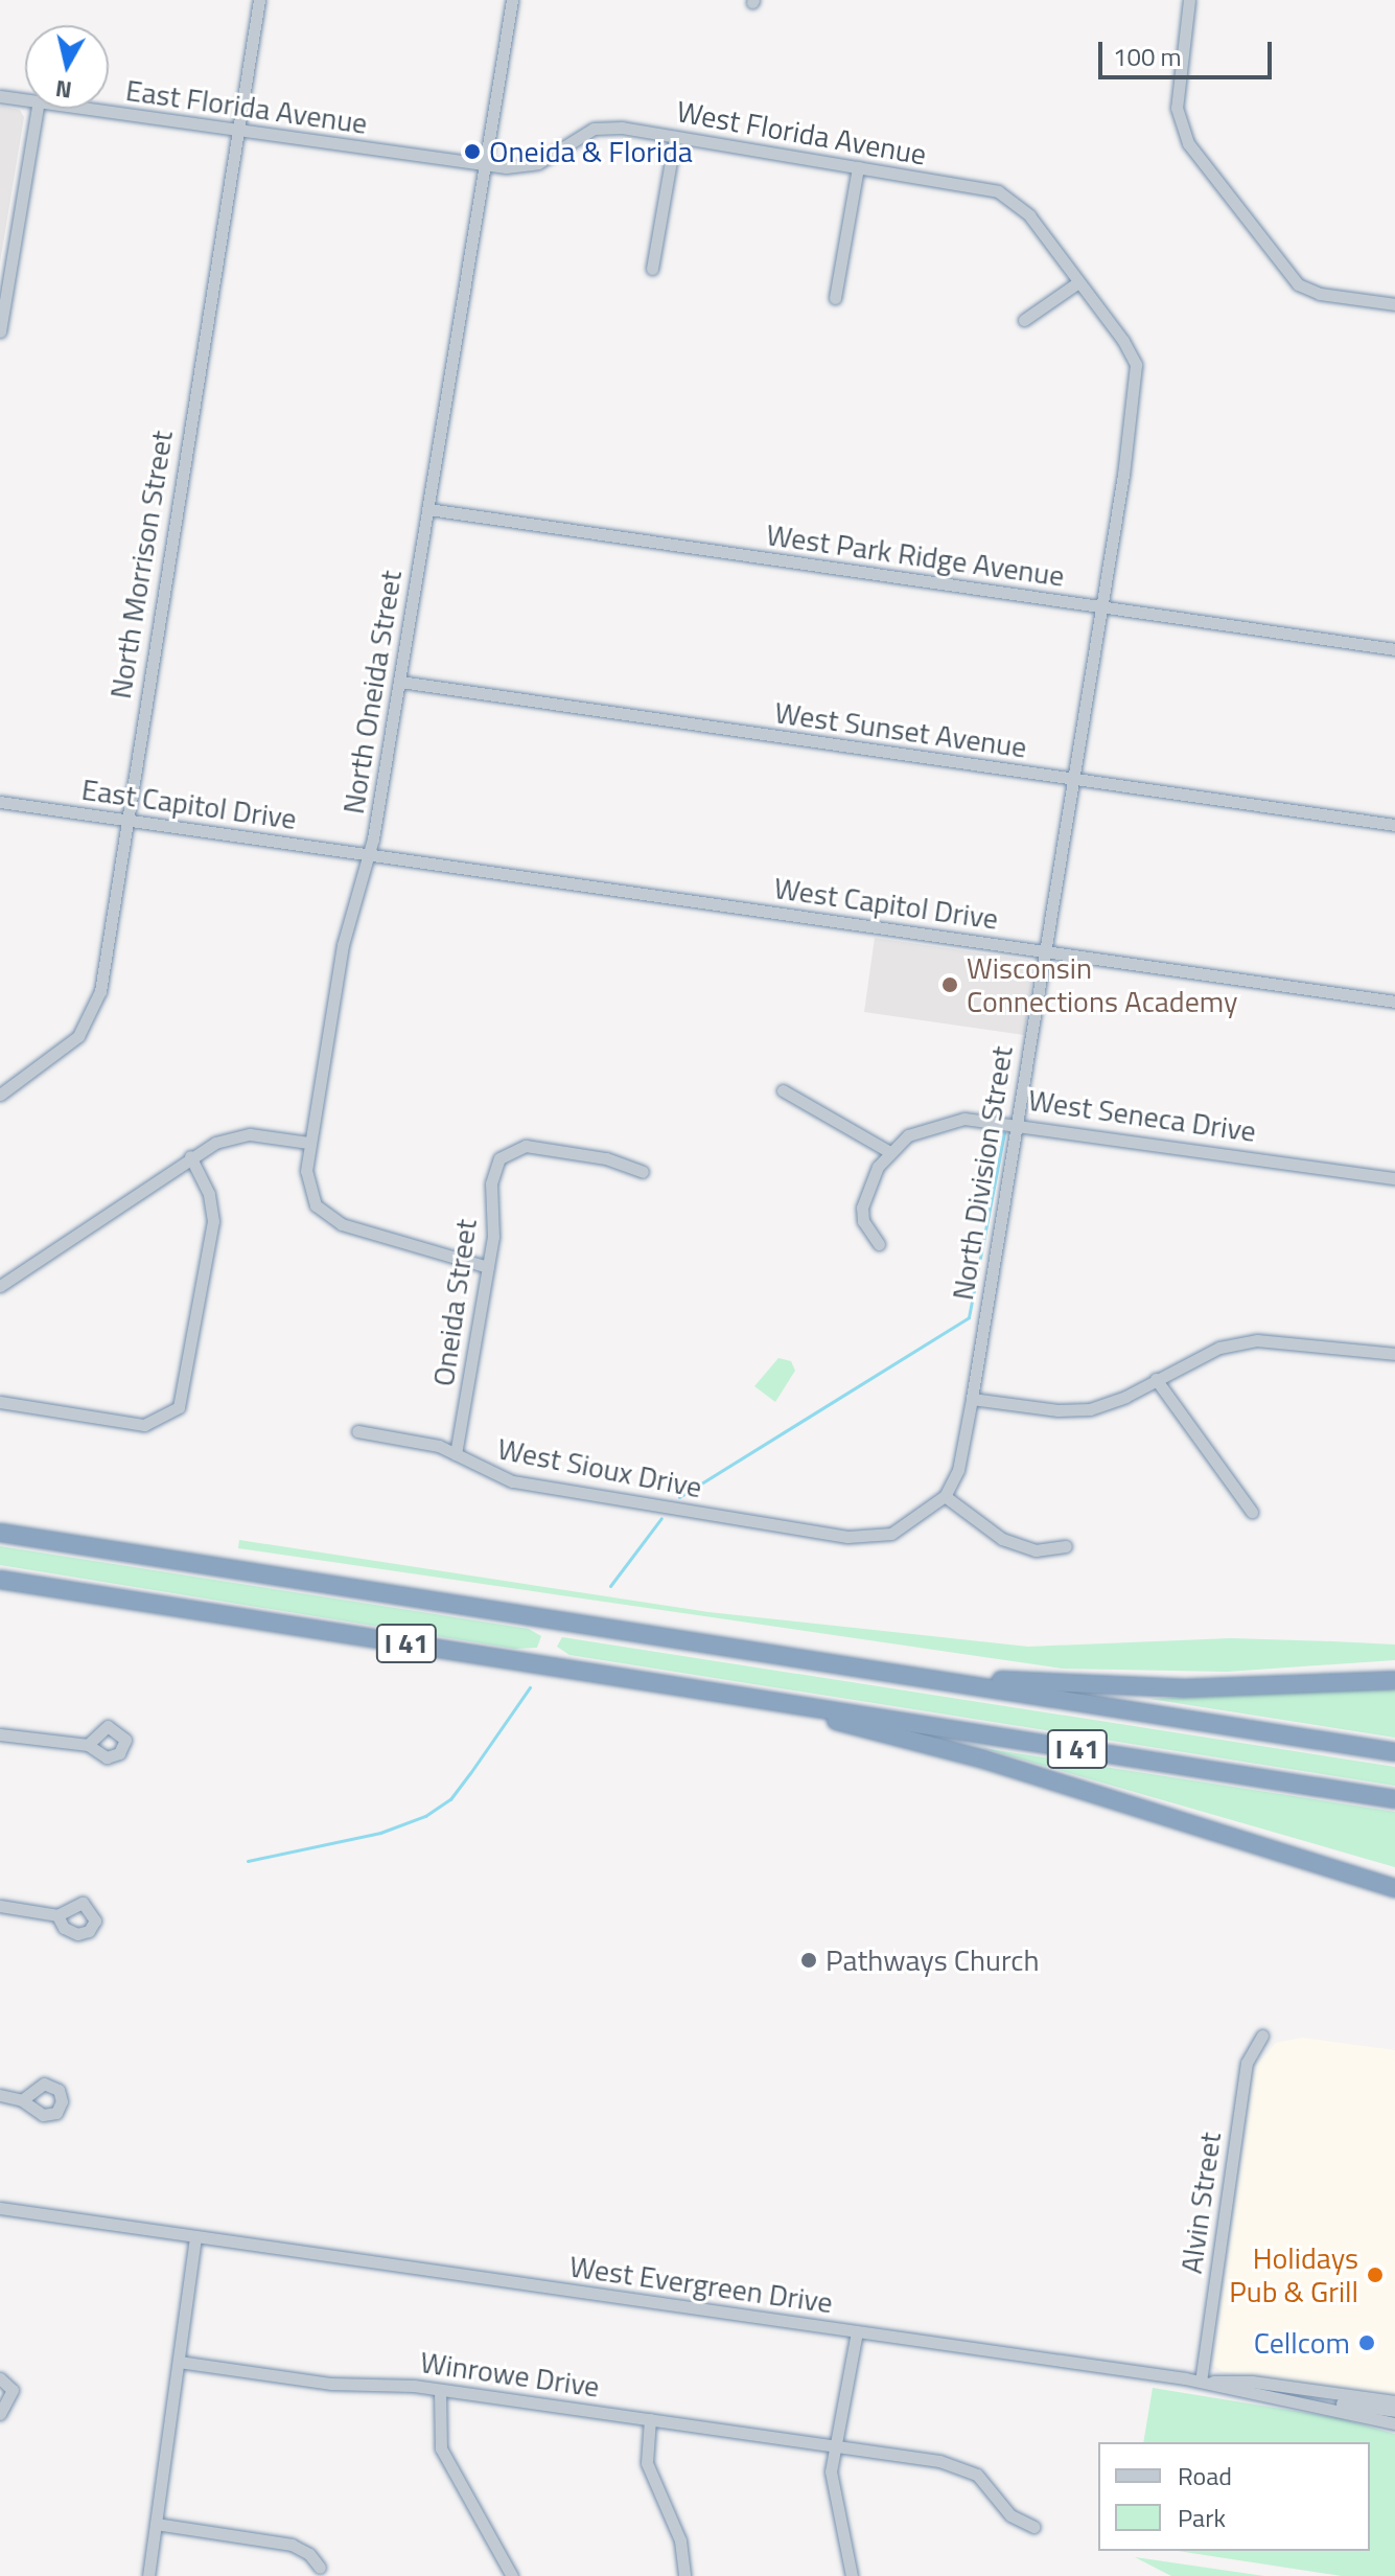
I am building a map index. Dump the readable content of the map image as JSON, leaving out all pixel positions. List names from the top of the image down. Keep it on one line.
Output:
{"streets":{"highway":["I 41"],"street":["East Florida Avenue","West Florida Avenue","West Park Ridge Avenue","North Morrison Street","North Oneida Street","West Sunset Avenue","East Capitol Drive","West Capitol Drive","West Seneca Drive","North Division Street","Oneida Street","West Sioux Drive","Alvin Street","West Evergreen Drive","Winrowe Drive"]},"crossings":[["East Florida Avenue","West Florida Avenue"],["East Florida Avenue","North Morrison Street"],["East Florida Avenue","North Oneida Street"],["West Florida Avenue","West Park Ridge Avenue"],["West Florida Avenue","North Oneida Street"],["West Florida Avenue","North Division Street"],["West Park Ridge Avenue","North Oneida Street"],["West Park Ridge Avenue","North Division Street"],["North Morrison Street","East Capitol Drive"],["North Oneida Street","West Sunset Avenue"],["North Oneida Street","East Capitol Drive"],["North Oneida Street","West Capitol Drive"],["North Oneida Street","Oneida Street"],["West Sunset Avenue","North Division Street"],["East Capitol Drive","West Capitol Drive"],["West Capitol Drive","North Division Street"],["West Seneca Drive","North Division Street"],["North Division Street","West Sioux Drive"],["Oneida Street","West Sioux Drive"],["Alvin Street","West Evergreen Drive"]],"places":["Oneida & Florida","Wisconsin Connections Academy","Pathways Church","Holidays Pub & Grill","Cellcom"],"legend":["Road","Park"],"scale_bar":"100 m","north":"bottom"}
